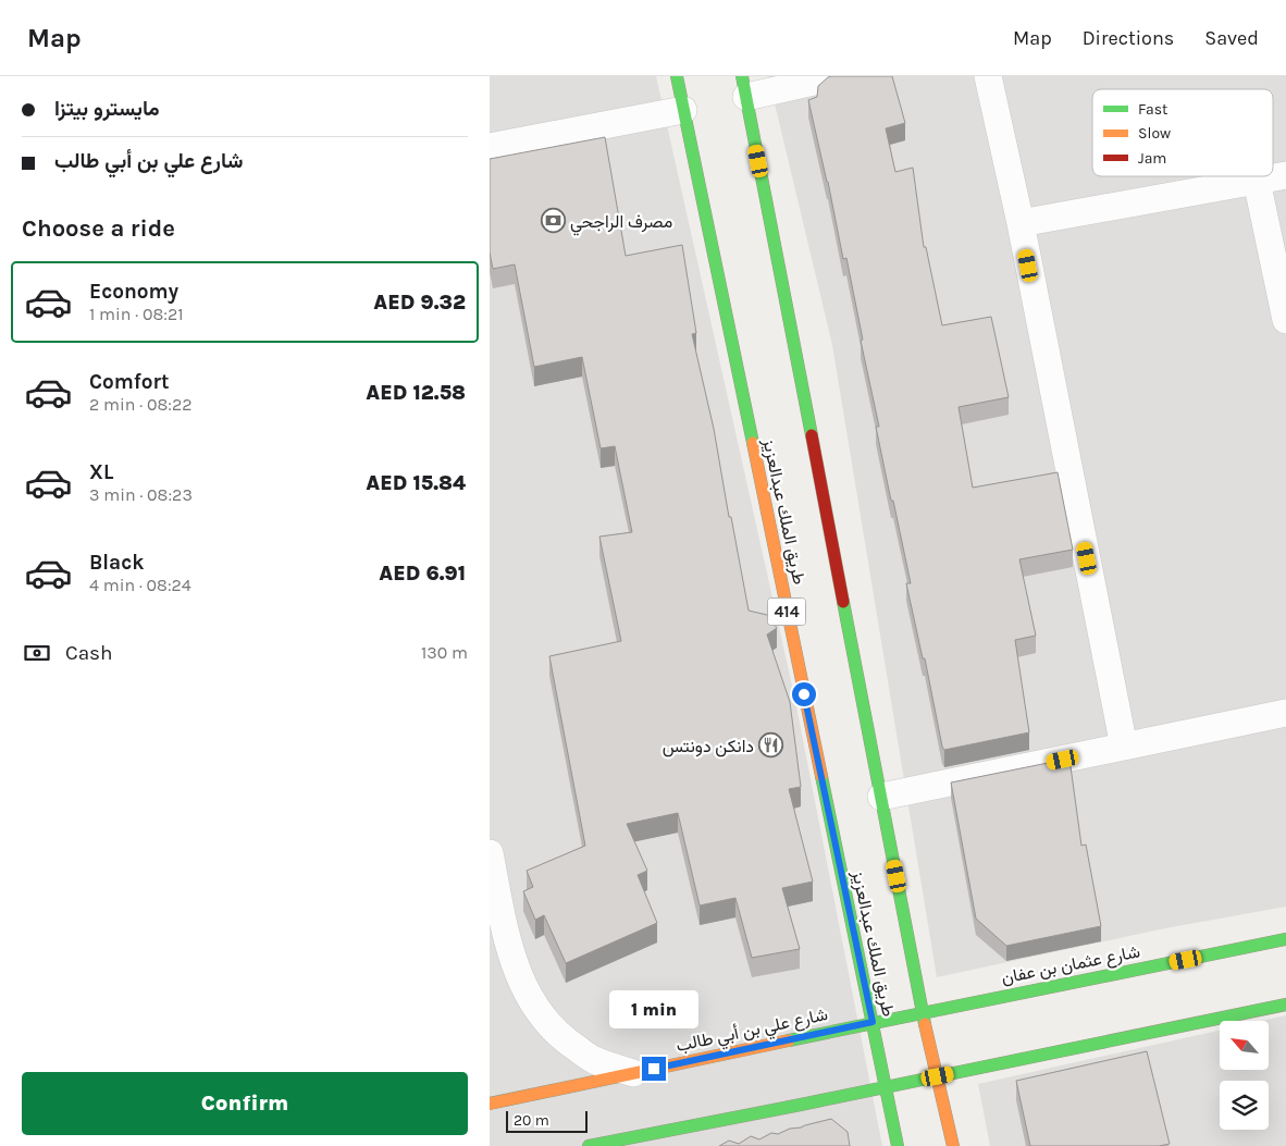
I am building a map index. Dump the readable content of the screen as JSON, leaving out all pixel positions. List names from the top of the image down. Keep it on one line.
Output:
{"streets":{"main road":["طريق الملك عبدالعزيز","414","شارع عثمان بن عفان","شارع علي بن أبي طالب"]},"crossings":[["طريق الملك عبدالعزيز","شارع عثمان بن عفان"],["طريق الملك عبدالعزيز","شارع علي بن أبي طالب"],["شارع عثمان بن عفان","شارع علي بن أبي طالب"]],"places":{"bank":["مصرف الراجحي"],"restaurant":["دانكن دونتس"]},"legend":["Fast","Slow","Jam"],"scale_bar":"20 m","north":"top left","page":{"header":"Map","nav":["Map","Directions","Saved"],"banner":["مايسترو بيتزا","شارع علي بن أبي طالب"],"heading":"Choose a ride","list":[{"name":"Economy","note":"1 min · 08:21","value":"AED 9.32"},{"name":"Comfort","note":"2 min · 08:22","value":"AED 12.58"},{"name":"XL","note":"3 min · 08:23","value":"AED 15.84"},{"name":"Black","note":"4 min · 08:24","value":"AED 6.91"}],"pay":["Cash","130 m"],"bubble":"1 min","buttons":"Confirm","scale":"20 m"}}
